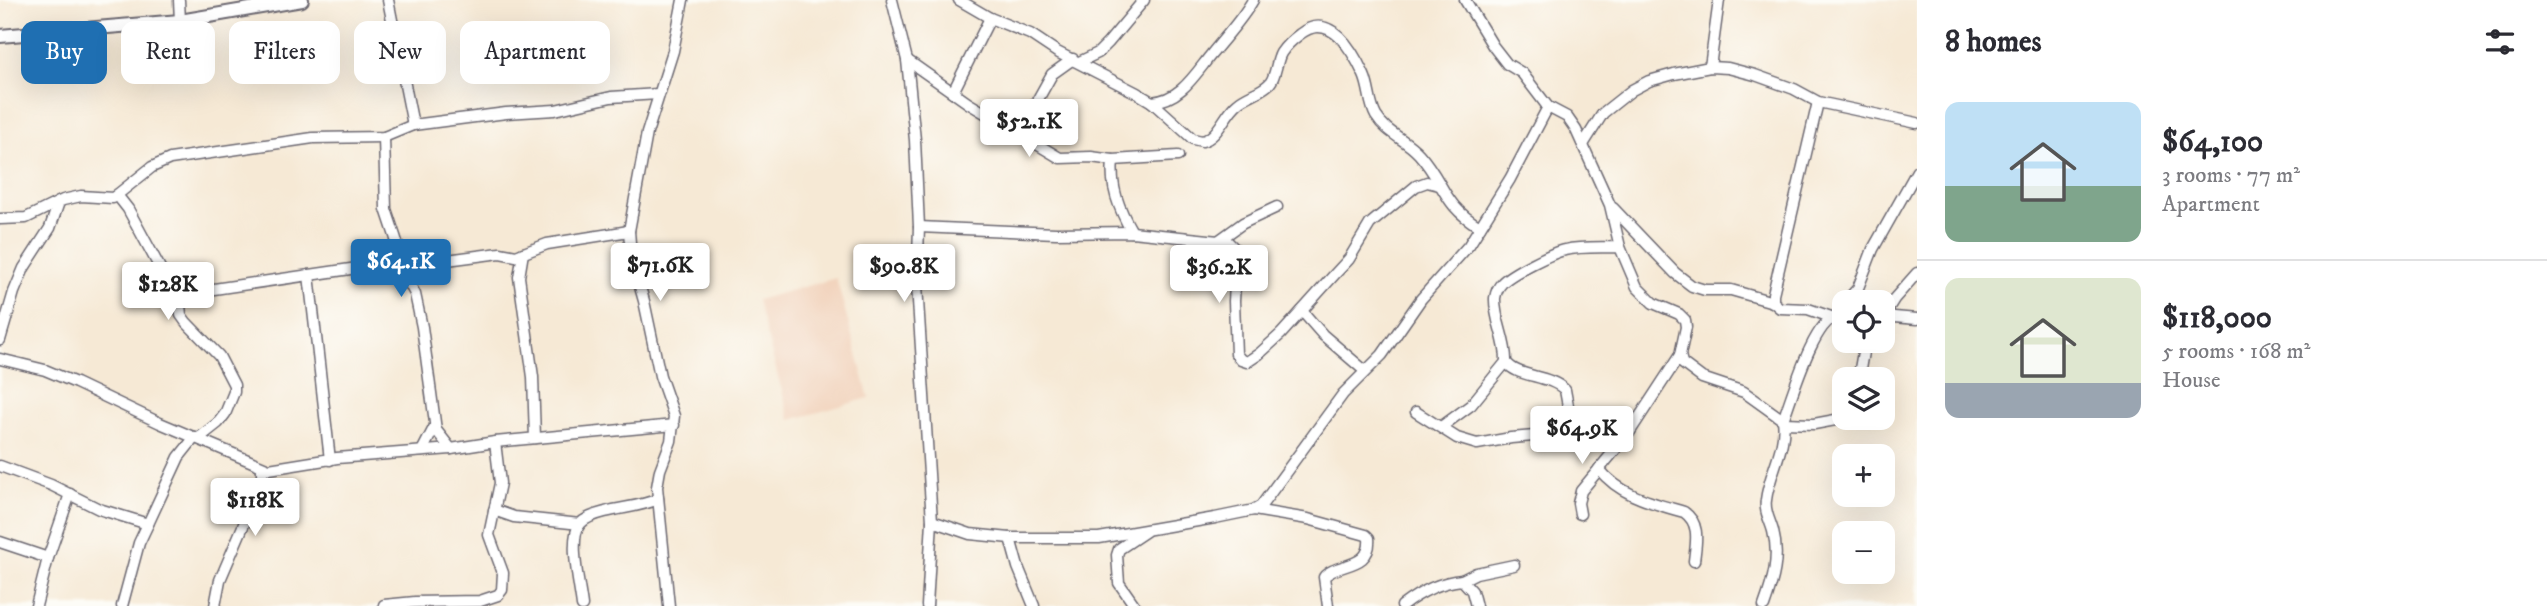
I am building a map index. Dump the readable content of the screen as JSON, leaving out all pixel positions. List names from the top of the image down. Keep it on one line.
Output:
{"page":{"heading":"8 homes","chip":["Buy","Rent","Filters","New","Apartment"],"list":[{"name":"$64,100","note":"3 rooms · 77 m² · Apartment"},{"name":"$118,000","note":"5 rooms · 168 m² · House"}],"price":["$52.1K","$64.1K","$71.6K","$90.8K","$36.2K","$128K","$64.9K","$118K"],"map_buttons":["+","−"]}}
